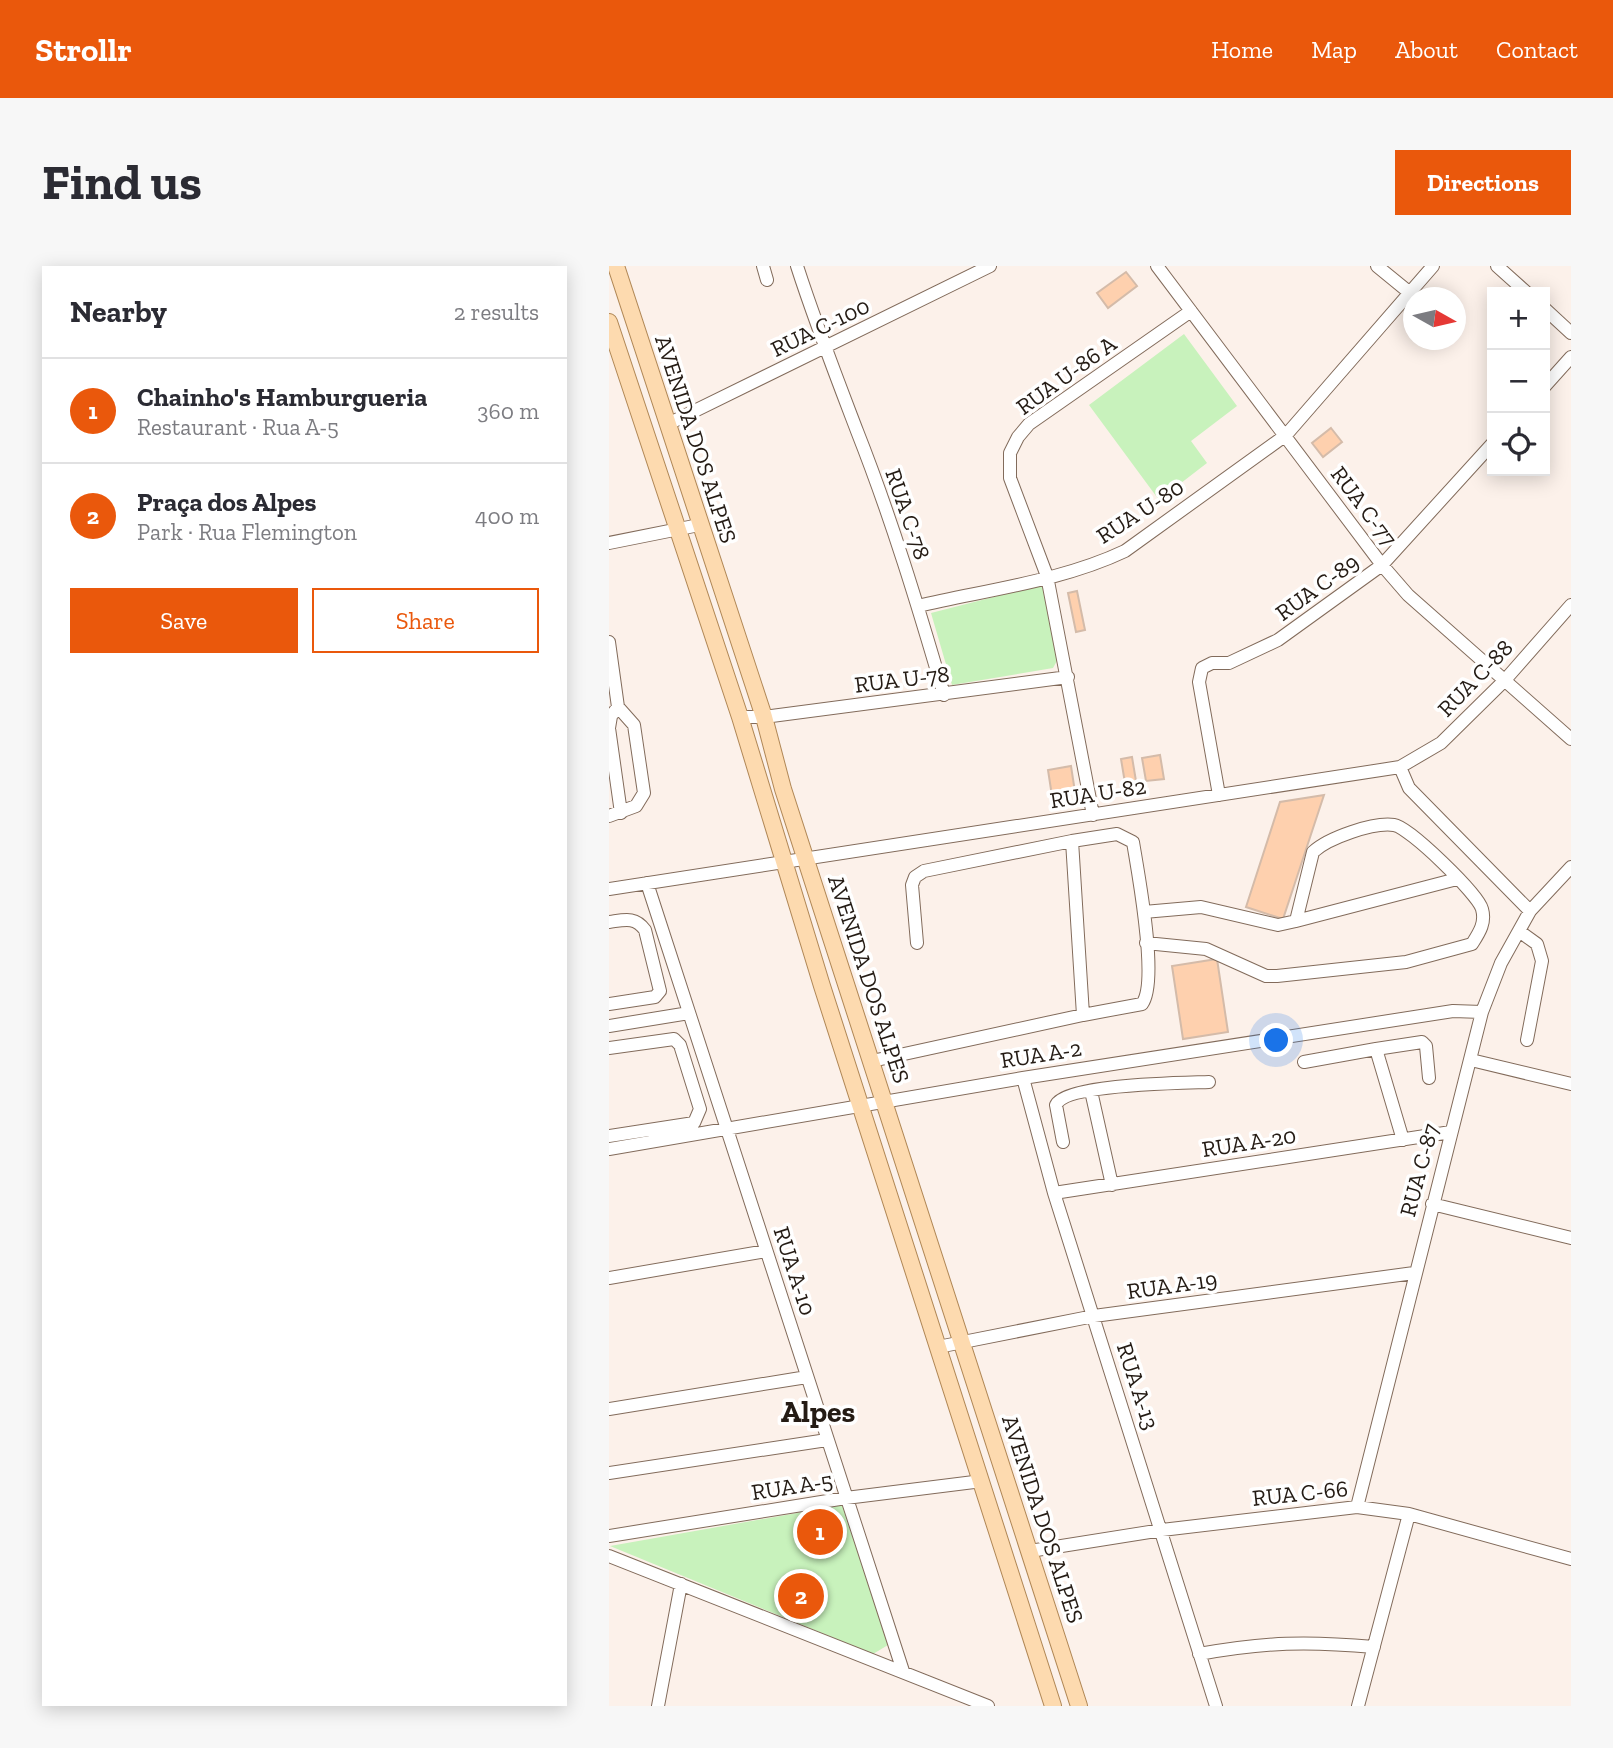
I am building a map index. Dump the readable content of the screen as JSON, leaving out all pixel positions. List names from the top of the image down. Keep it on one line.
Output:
{"streets":{"main road":["AVENIDA DOS ALPES"],"street":["RUA C-100","RUA U-86 A","RUA C-77","RUA U-80","RUA C-78","RUA C-89","RUA C-88","RUA U-78","RUA U-82","RUA A-2","RUA A-20","RUA C-87","RUA A-10","RUA A-19","RUA A-13","RUA A-5","RUA C-66"]},"crossings":[["RUA C-100","AVENIDA DOS ALPES"],["RUA C-100","RUA C-78"],["RUA U-86 A","RUA C-77"],["RUA U-86 A","RUA U-80"],["RUA U-86 A","RUA U-78"],["RUA U-86 A","RUA U-82"],["AVENIDA DOS ALPES","RUA U-78"],["AVENIDA DOS ALPES","RUA U-82"],["AVENIDA DOS ALPES","RUA A-2"],["AVENIDA DOS ALPES","RUA A-19"],["AVENIDA DOS ALPES","RUA A-5"],["AVENIDA DOS ALPES","RUA C-66"],["RUA C-77","RUA U-80"],["RUA C-77","RUA C-89"],["RUA C-77","RUA C-88"],["RUA U-80","RUA C-78"],["RUA C-78","RUA U-78"],["RUA C-89","RUA U-82"],["RUA C-88","RUA U-82"],["RUA U-82","RUA A-10"],["RUA A-2","RUA C-87"],["RUA A-2","RUA A-10"],["RUA A-2","RUA A-13"],["RUA A-20","RUA C-87"],["RUA A-20","RUA A-13"],["RUA C-87","RUA A-19"],["RUA C-87","RUA C-66"],["RUA A-10","RUA A-5"],["RUA A-19","RUA A-13"],["RUA A-13","RUA C-66"]],"districts":["Alpes"],"north":"right","page":{"header":"Strollr","nav":["Home","Map","About","Contact"],"buttons":["Directions",["Save","Share"]],"title":"Find us","heading":["Nearby","2 results"],"map_buttons":["+","−"],"list":[{"mark":"1","name":"Chainho's Hamburgueria","note":"Restaurant · Rua A-5","value":"360 m"},{"mark":"2","name":"Praça dos Alpes","note":"Park · Rua Flemington","value":"400 m"}],"pins":["1","2"]}}
